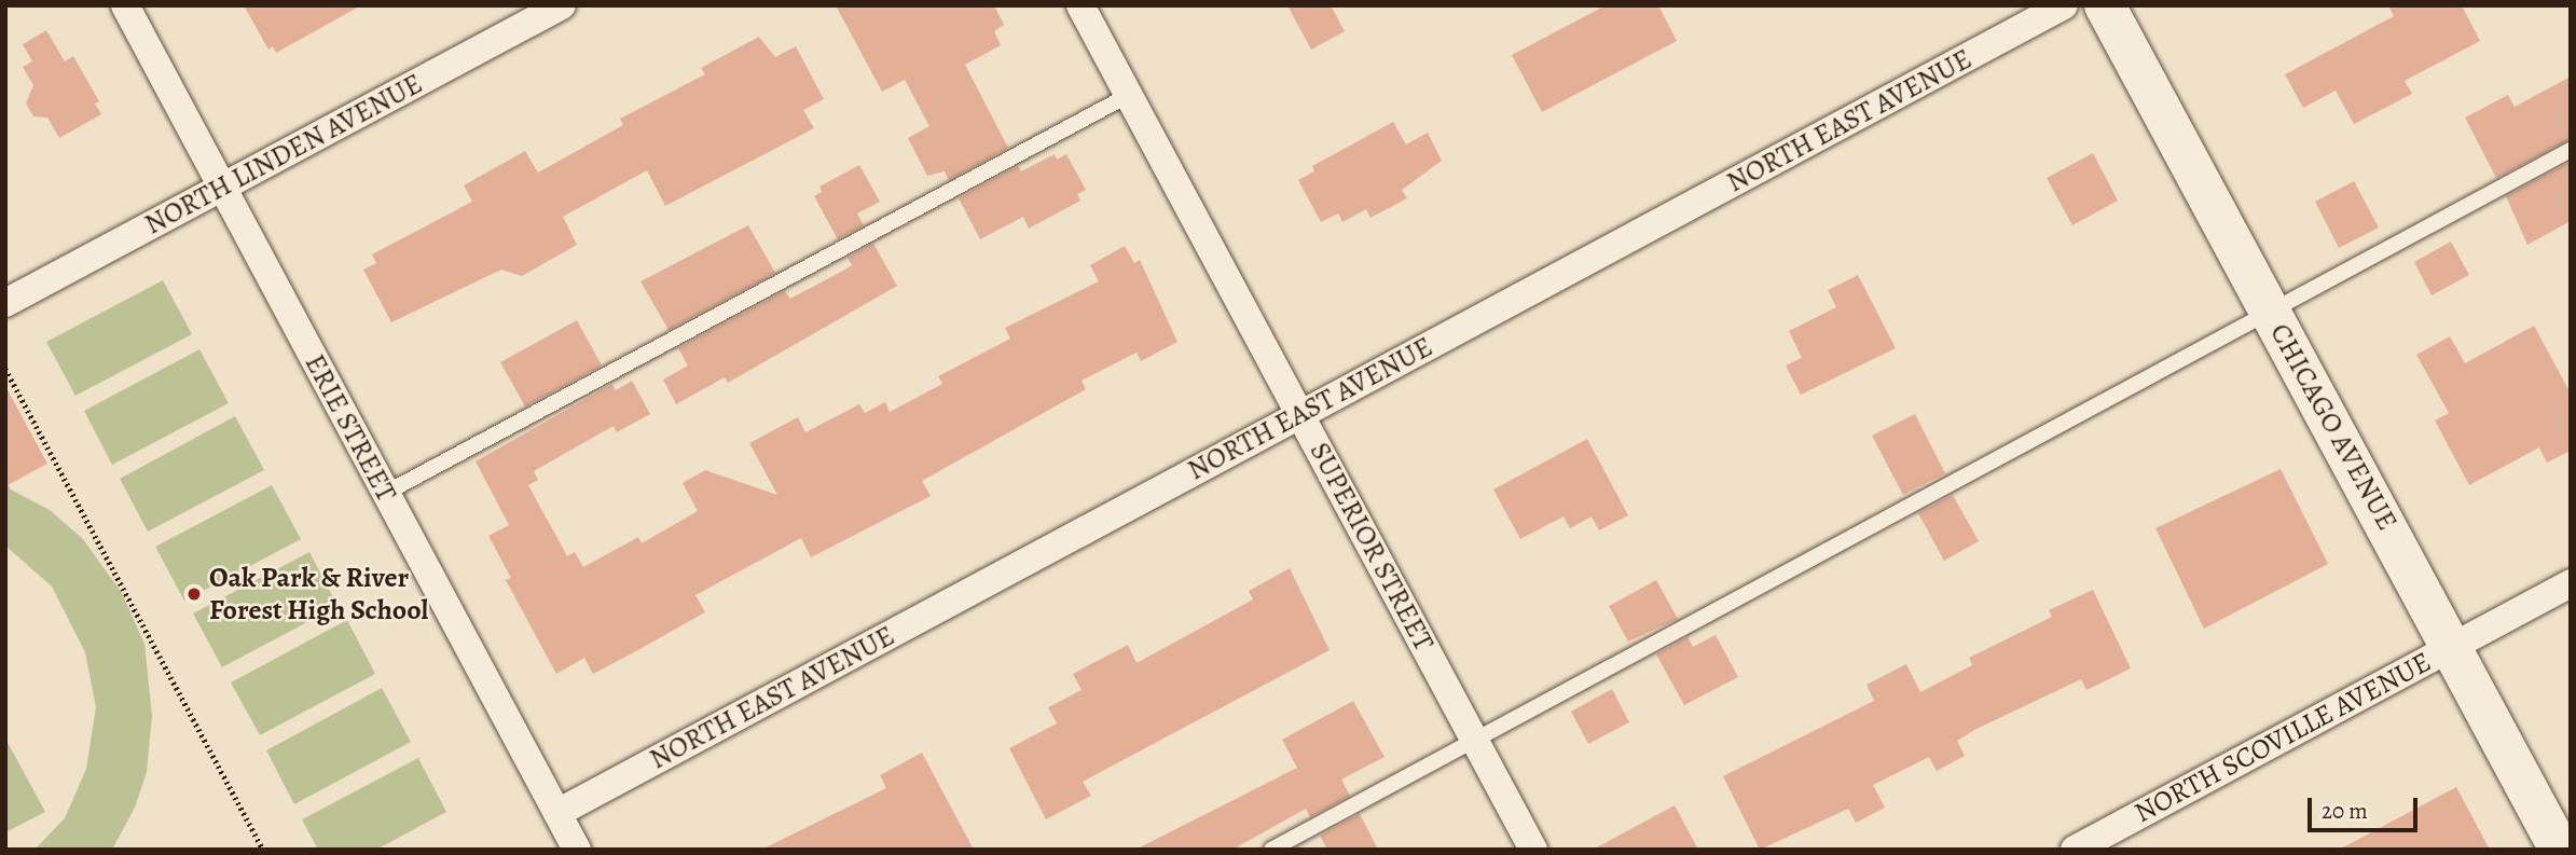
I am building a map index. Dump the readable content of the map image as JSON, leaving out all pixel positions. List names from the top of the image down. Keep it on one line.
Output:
{"streets":{"main road":["CHICAGO AVENUE"],"street":["NORTH EAST AVENUE","NORTH LINDEN AVENUE","ERIE STREET","SUPERIOR STREET","NORTH SCOVILLE AVENUE"]},"crossings":[["NORTH EAST AVENUE","ERIE STREET"],["NORTH EAST AVENUE","SUPERIOR STREET"],["NORTH LINDEN AVENUE","ERIE STREET"],["CHICAGO AVENUE","NORTH SCOVILLE AVENUE"]],"places":["Oak Park & River Forest High School"],"scale_bar":"20 m"}
